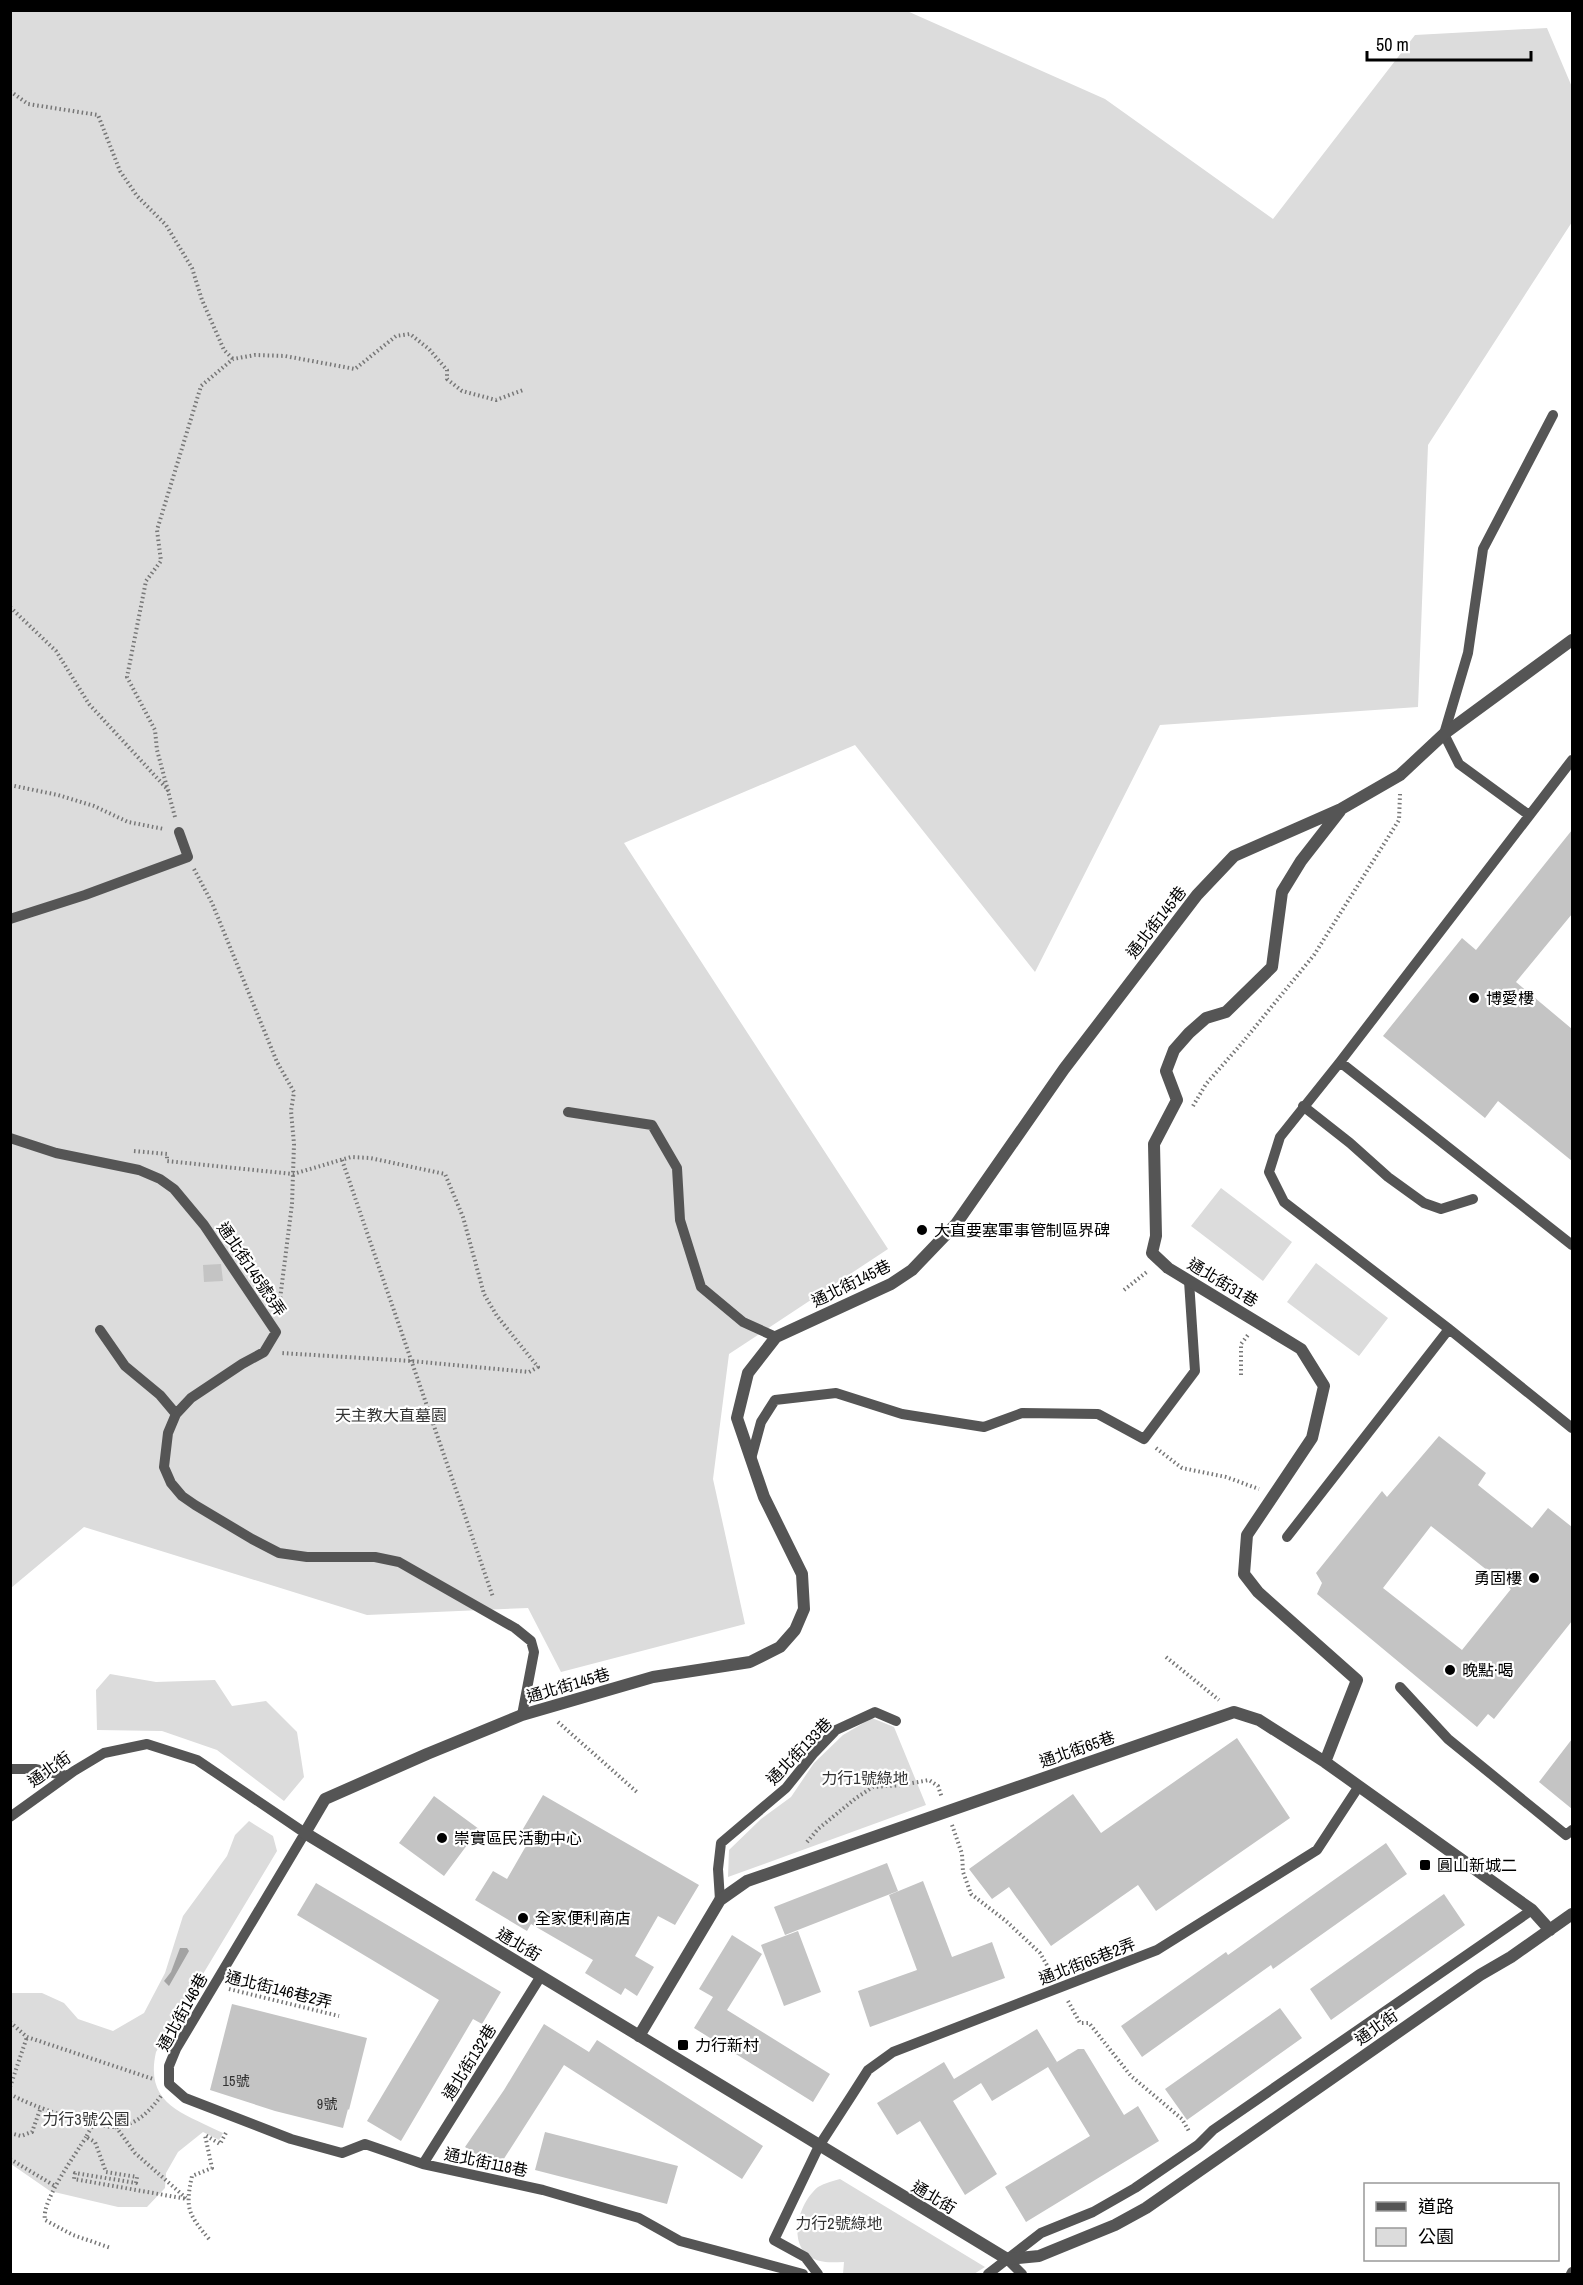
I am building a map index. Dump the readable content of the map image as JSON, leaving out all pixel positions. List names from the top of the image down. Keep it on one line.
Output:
{"streets":{"street":["通北街145巷","通北街31巷","通北街65巷","通北街"],"lane":["通北街145號3弄","通北街133巷","通北街65巷2弄","通北街146巷","通北街132巷","通北街118巷"],"path":["通北街146巷2弄"]},"crossings":[["通北街145巷","通北街145號3弄"],["通北街145巷","通北街"],["通北街145巷","通北街146巷"],["通北街65巷","通北街133巷"],["通北街65巷","通北街"],["通北街","通北街65巷2弄"],["通北街","通北街146巷"],["通北街","通北街132巷"],["通北街146巷2弄","通北街146巷"],["通北街146巷","通北街118巷"],["通北街132巷","通北街118巷"]],"parks":["天主教大直墓園","力行1號綠地","力行3號公園","力行2號綠地"],"places":{"other":["博愛樓","大直要塞軍事管制區界碑","勇固樓","晚點·喝","崇實區民活動中心","全家便利商店"],"transit":["圓山新城二","力行新村"]},"house_numbers":["15號","9號"],"legend":["道路","公園"],"scale_bar":"50 m"}
